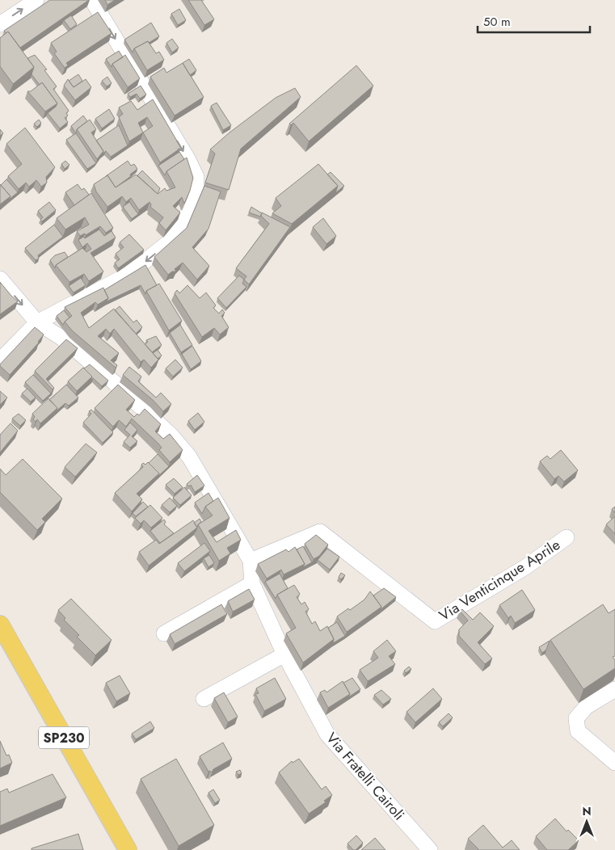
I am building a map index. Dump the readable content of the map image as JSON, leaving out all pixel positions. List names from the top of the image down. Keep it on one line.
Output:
{"streets":{"main road":["SP230"],"street":["Via Venticinque Aprile","Via Fratelli Cairoli"]},"crossings":[["Via Venticinque Aprile","Via Fratelli Cairoli"]],"scale_bar":"50 m","north":"top"}
